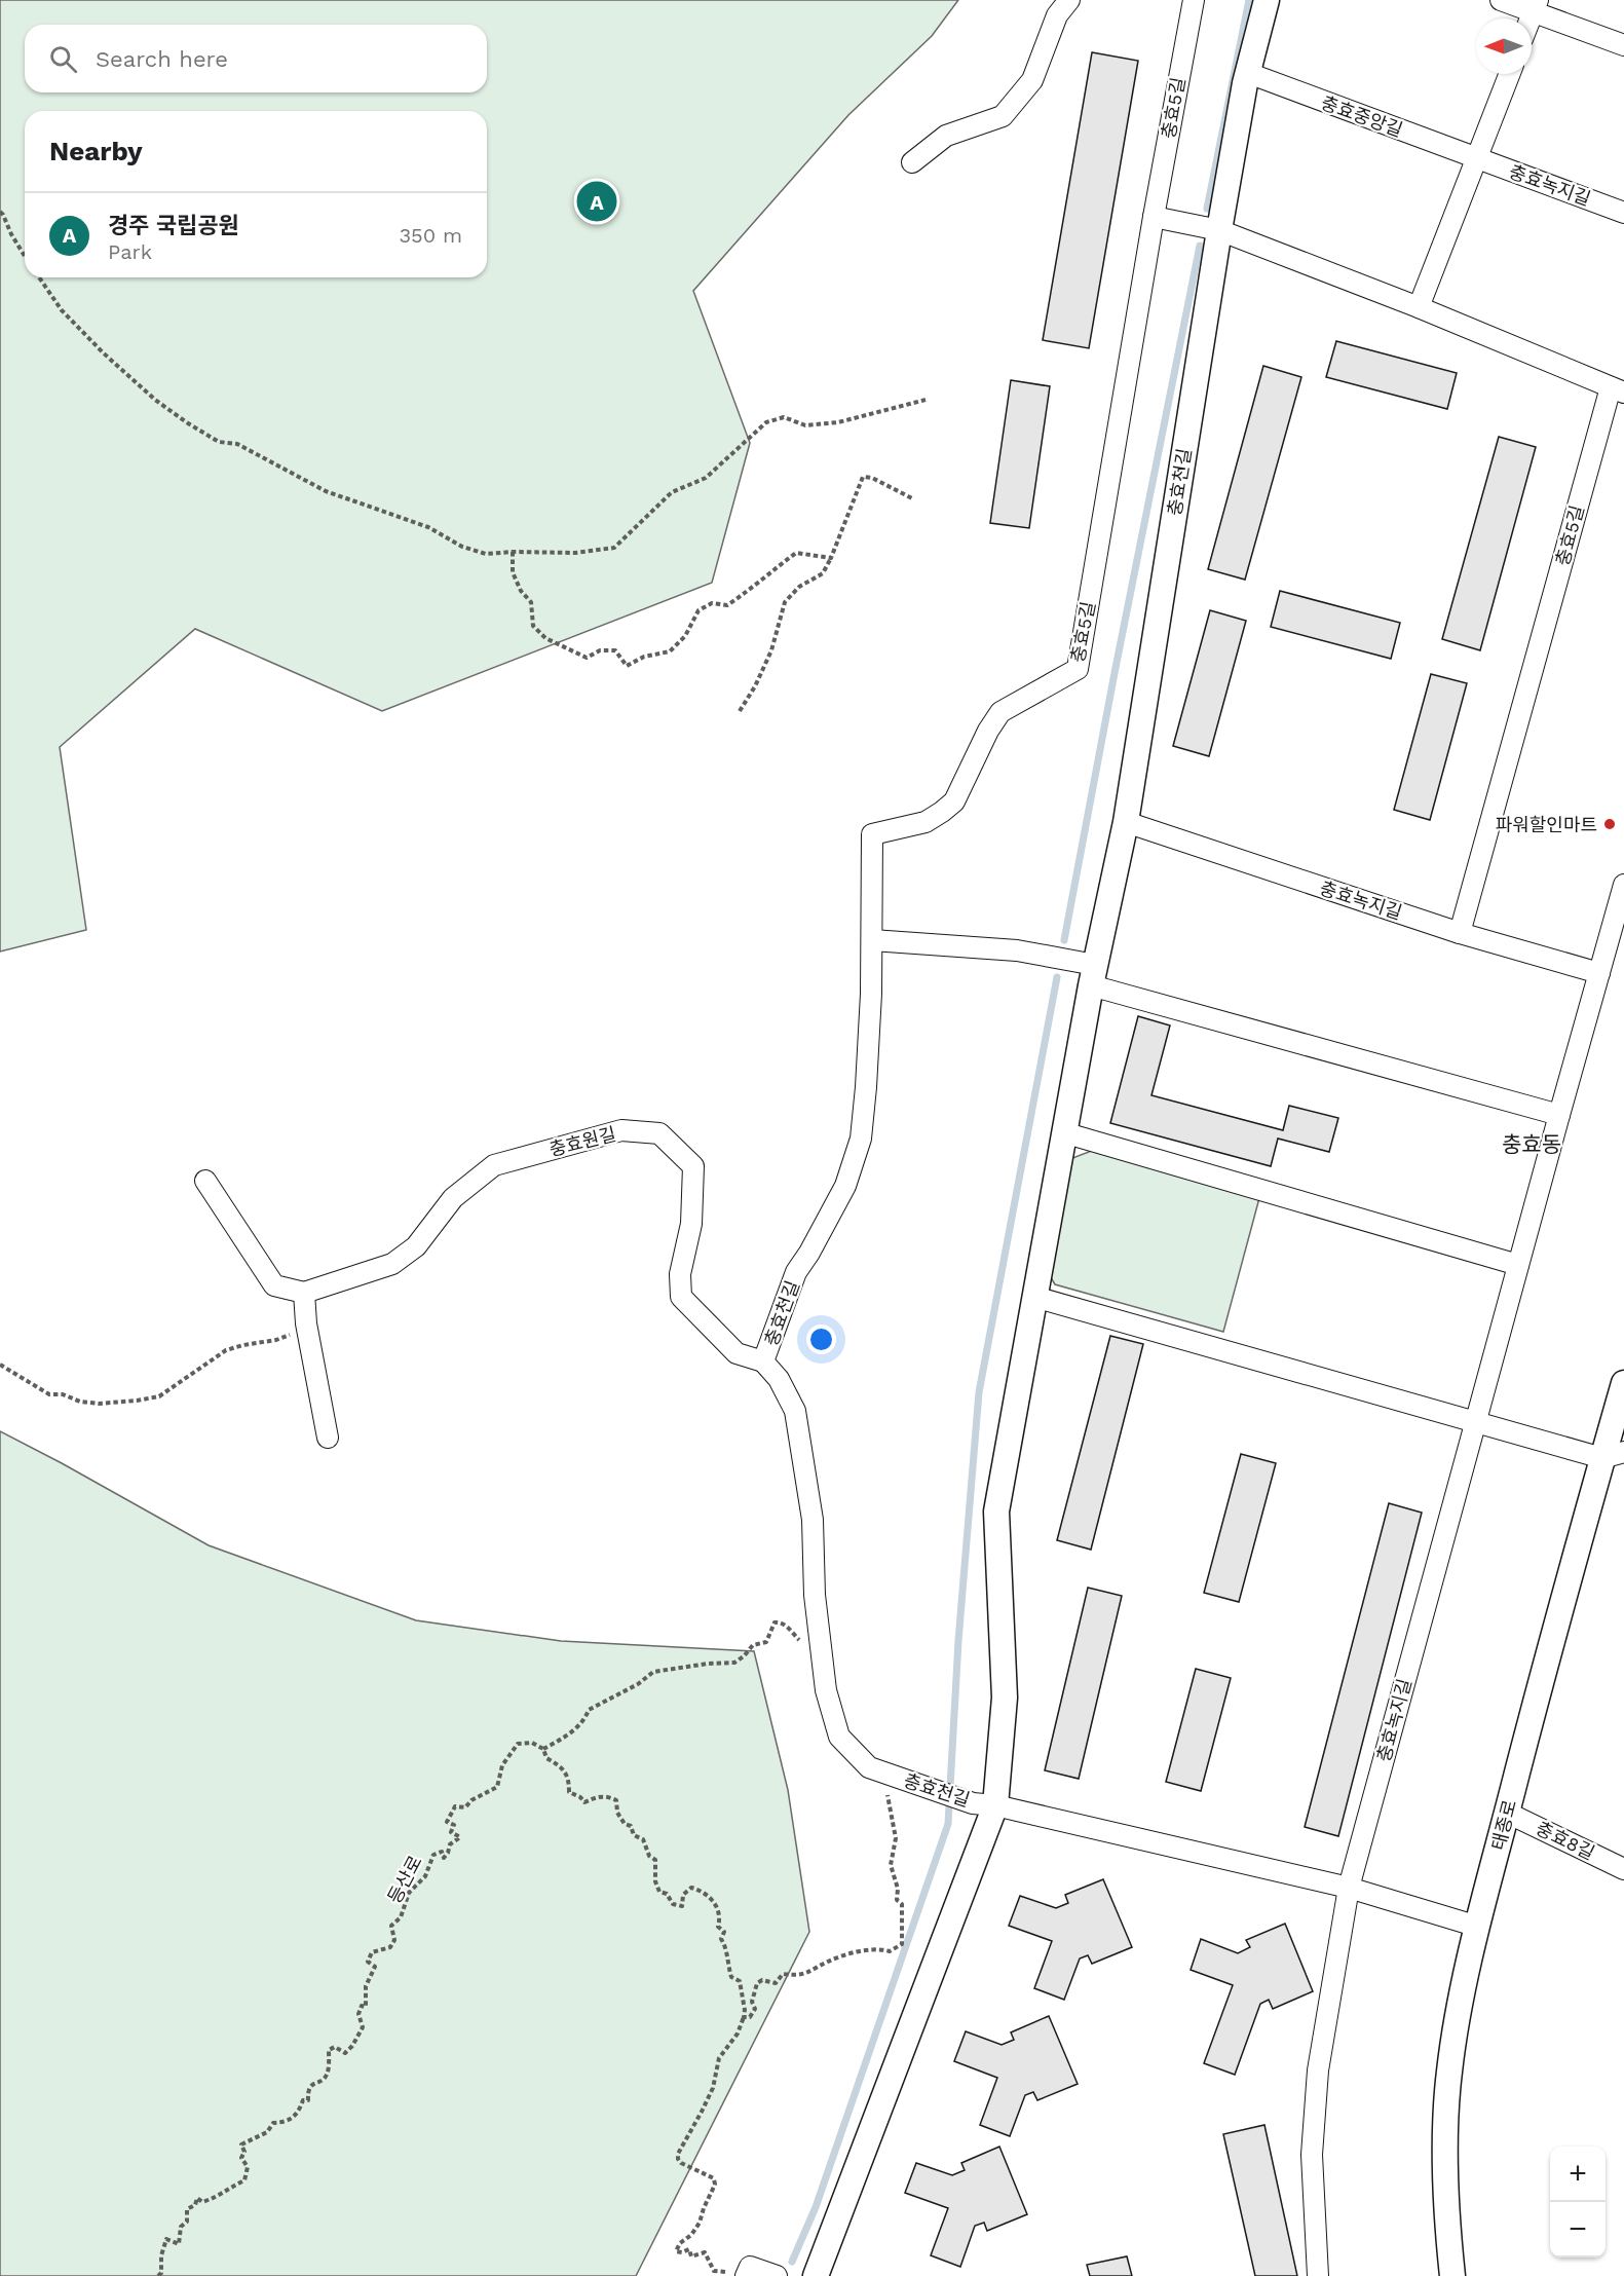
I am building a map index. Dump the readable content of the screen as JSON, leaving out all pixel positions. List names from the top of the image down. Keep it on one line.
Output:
{"streets":{"street":["충효5길","충효중앙길","충효녹지길","충효천길","충효원길","태종로","충효8길"],"path":["등산로"]},"crossings":[["충효5길","충효녹지길"],["충효5길","충효천길"],["충효중앙길","충효녹지길"],["충효중앙길","충효천길"],["충효녹지길","충효천길"],["충효천길","충효원길"],["태종로","충효8길"]],"districts":["충효동"],"places":["파워할인마트"],"north":"left","page":{"search":"Search here","heading":"Nearby","pins":"A","list":[{"mark":"A","name":"경주 국립공원","note":"Park","value":"350 m"}],"map_buttons":["+","−"]}}
